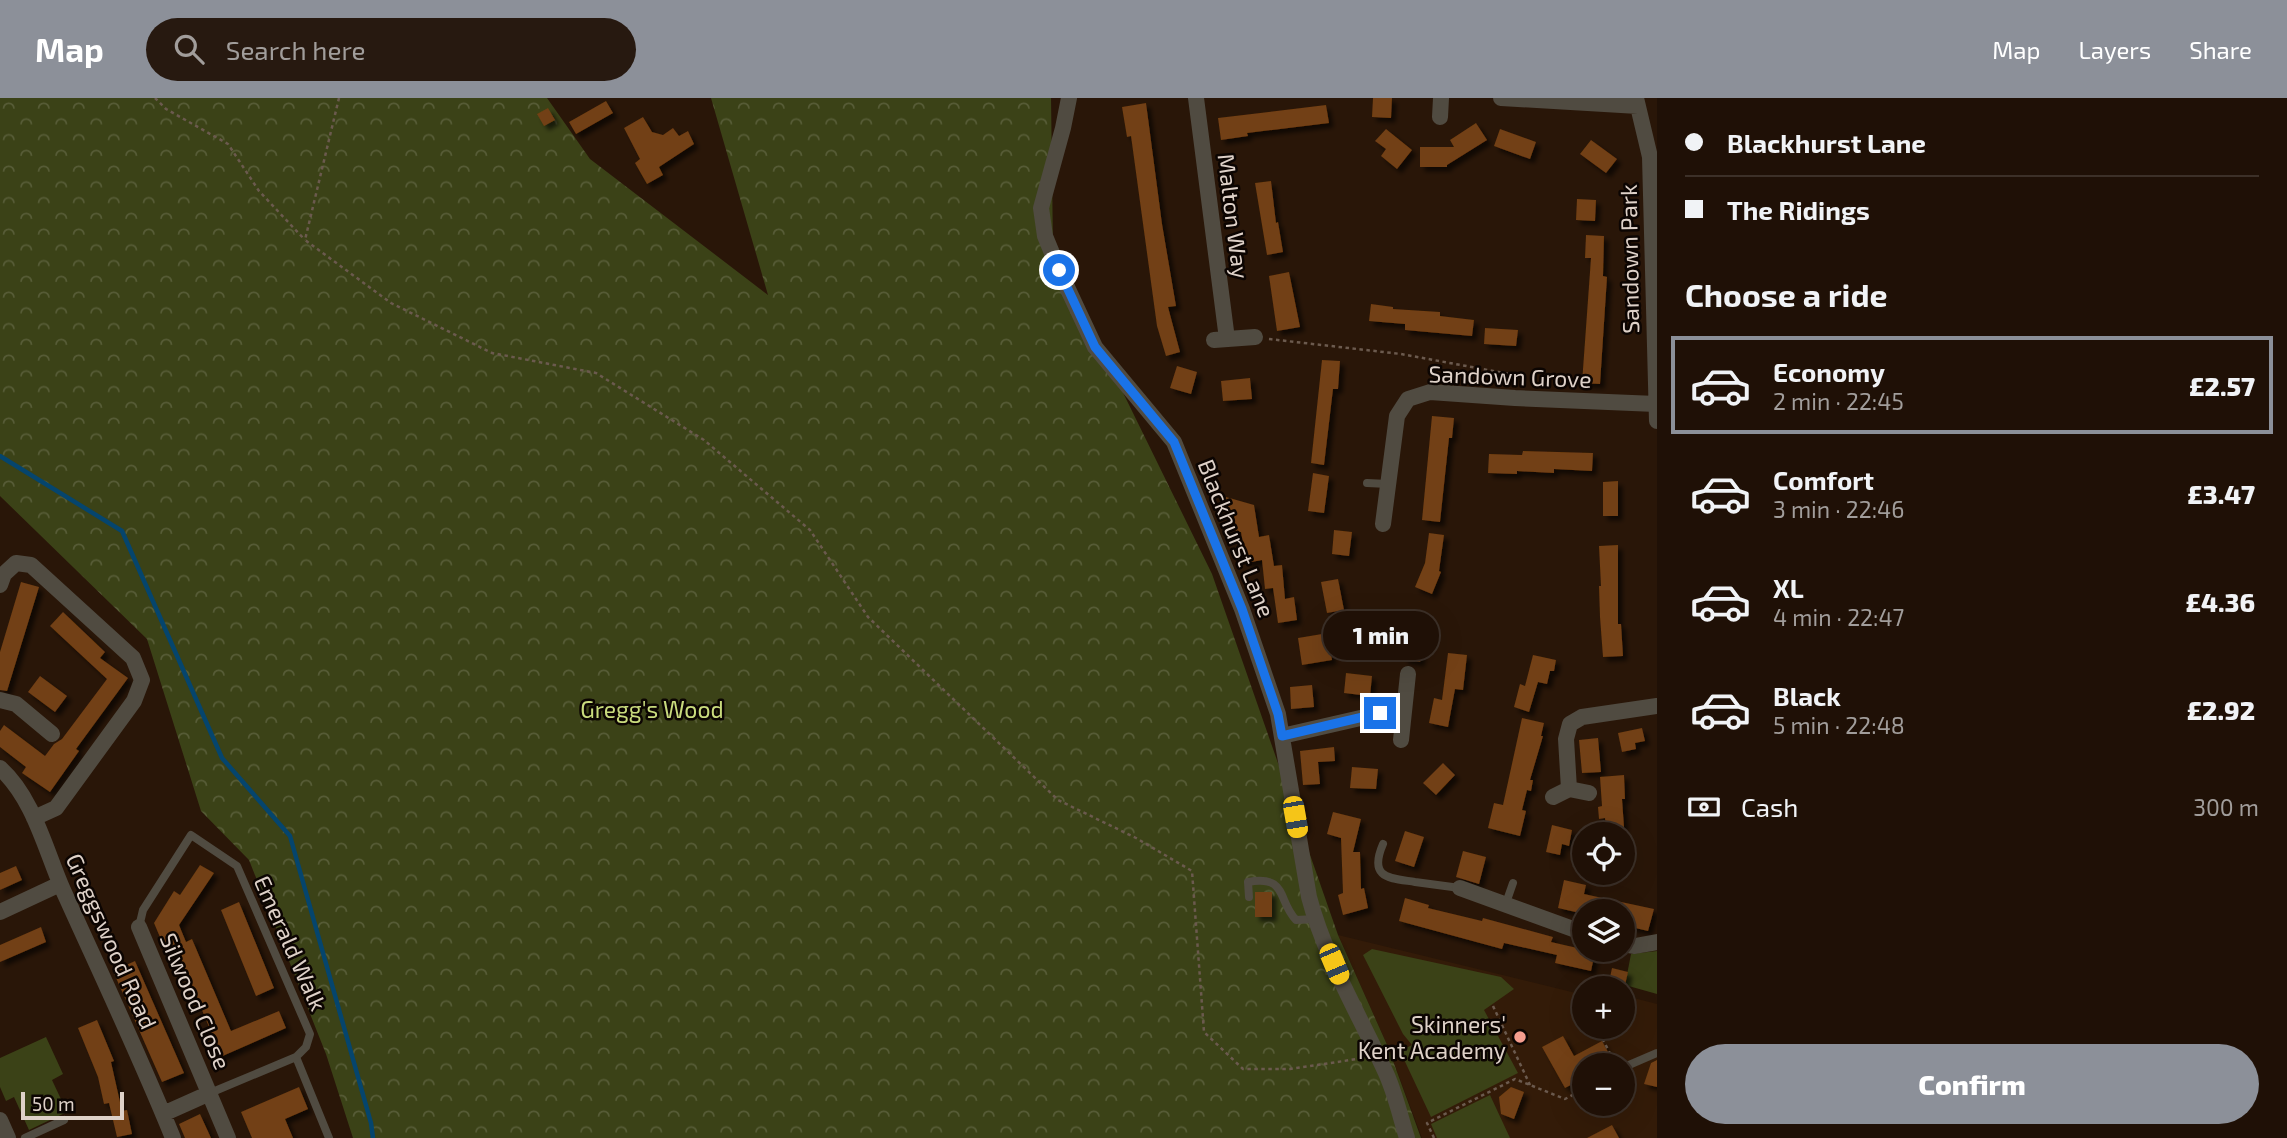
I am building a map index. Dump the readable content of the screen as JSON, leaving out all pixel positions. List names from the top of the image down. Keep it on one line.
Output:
{"streets":{"street":["Malton Way","Sandown Park","Sandown Grove","Blackhurst Lane","Greggswood Road","Silwood Close"],"lane":["Emerald Walk"]},"crossings":[["Sandown Park","Sandown Grove"],["Greggswood Road","Silwood Close"],["Emerald Walk","Silwood Close"]],"parks":["Gregg's Wood"],"places":["Skinners' Kent Academy"],"scale_bar":"50 m","page":{"header":"Map","search":"Search here","nav":["Map","Layers","Share"],"banner":["Blackhurst Lane","The Ridings"],"heading":"Choose a ride","list":[{"name":"Economy","note":"2 min · 22:45","value":"£2.57"},{"name":"Comfort","note":"3 min · 22:46","value":"£3.47"},{"name":"XL","note":"4 min · 22:47","value":"£4.36"},{"name":"Black","note":"5 min · 22:48","value":"£2.92"}],"bubble":"1 min","pay":["Cash","300 m"],"map_buttons":["+","−"],"buttons":"Confirm","scale":"50 m"}}
